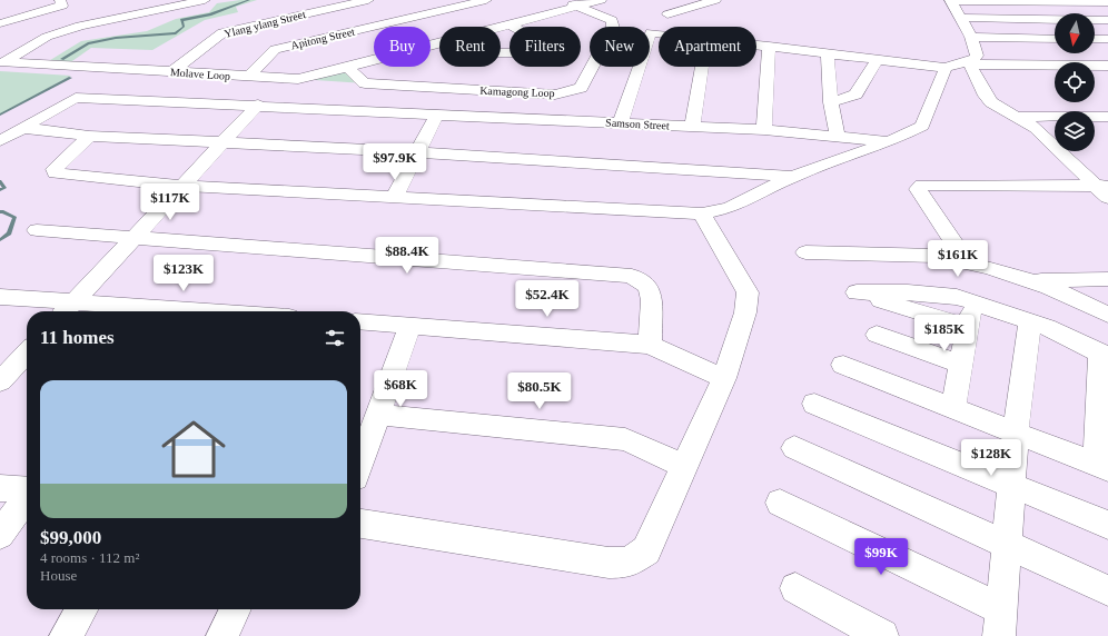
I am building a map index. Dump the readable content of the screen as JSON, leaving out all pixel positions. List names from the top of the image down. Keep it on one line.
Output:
{"streets":{"street":["Ylang ylang Street","Apitong Street","Molave Loop","Kamagong Loop","Samson Street"]},"crossings":[["Ylang ylang Street","Molave Loop"],["Apitong Street","Molave Loop"],["Molave Loop","Kamagong Loop"]],"north":"bottom","page":{"chip":["Buy","Rent","Filters","New","Apartment"],"price":["$97.9K","$117K","$88.4K","$161K","$123K","$52.4K","$185K","$68K","$80.5K","$128K","$99K"],"heading":"11 homes","list":[{"name":"$99,000","note":"4 rooms · 112 m² · House"}]}}
